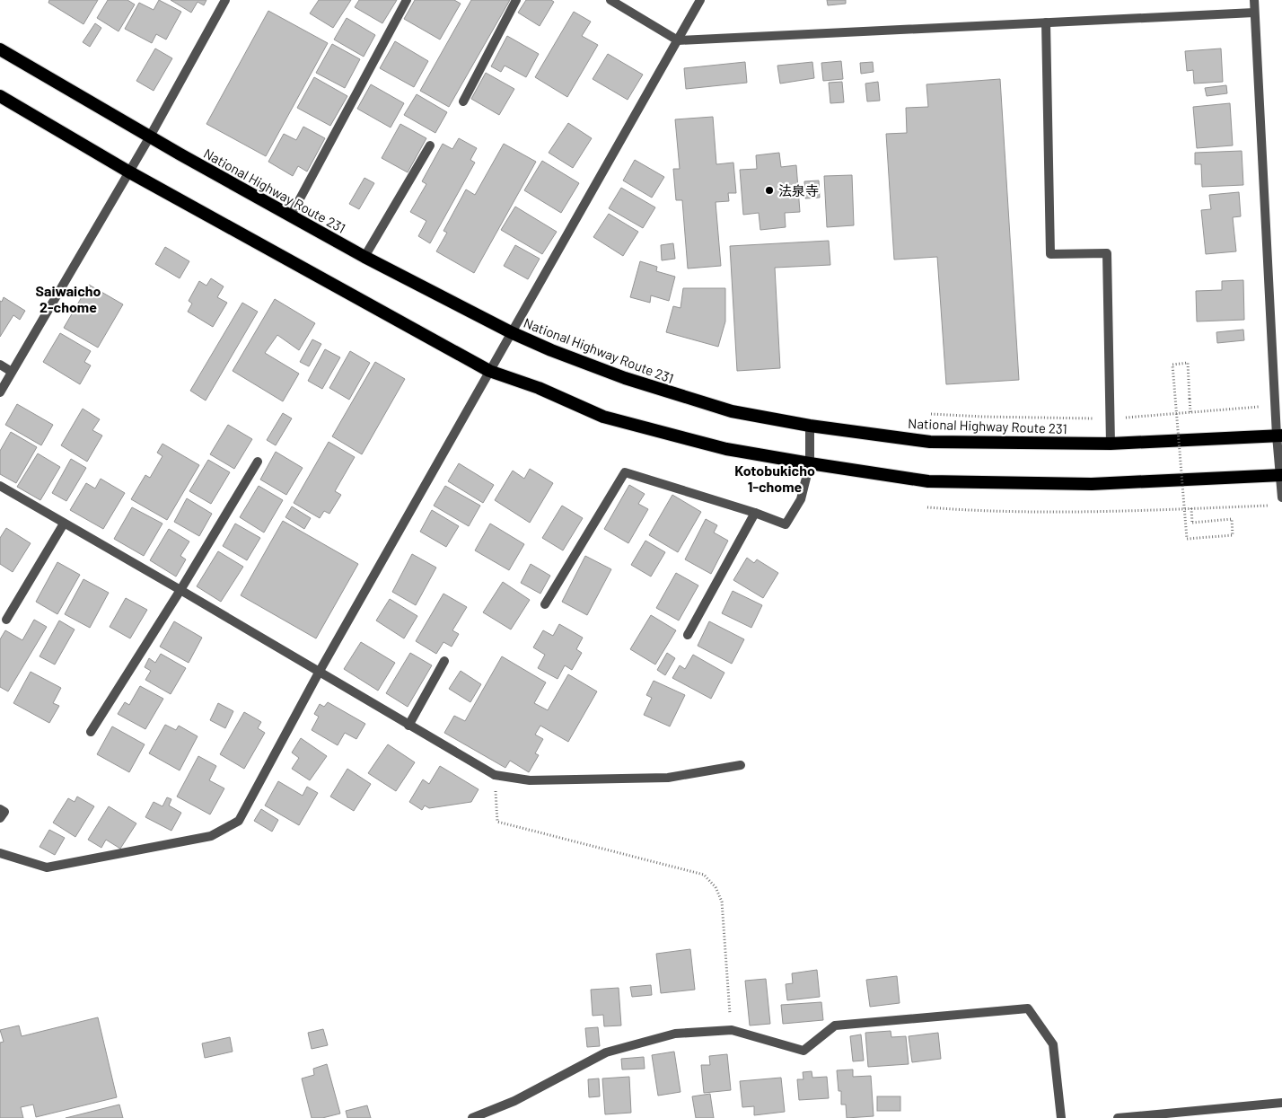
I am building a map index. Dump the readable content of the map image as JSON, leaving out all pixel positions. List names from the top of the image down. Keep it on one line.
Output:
{"streets":{"highway":["National Highway Route 231"]},"districts":["Saiwaicho 2-chome","Kotobukicho 1-chome"],"places":["法泉寺"]}
